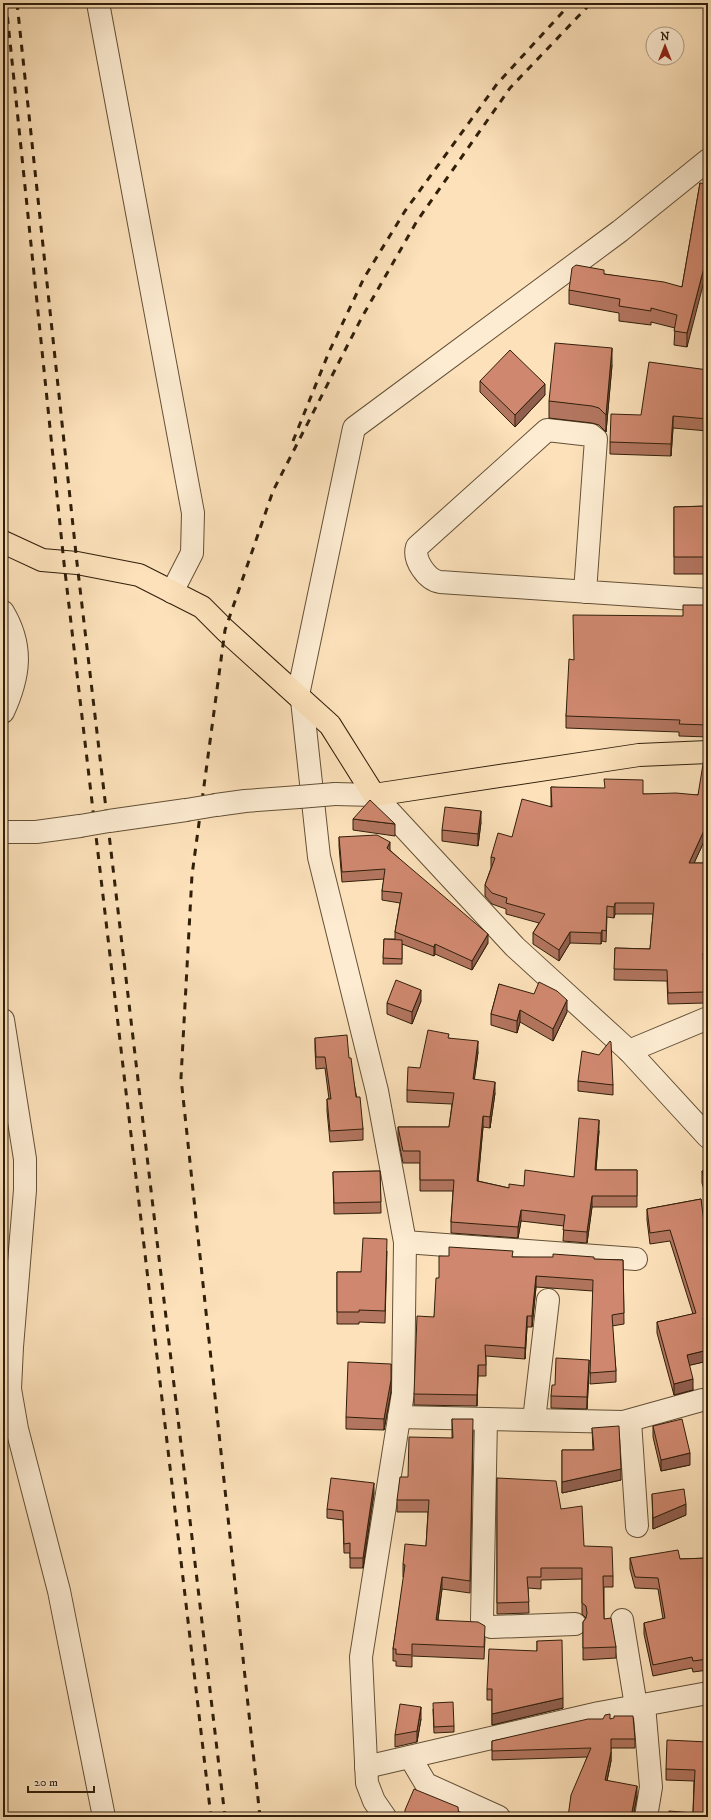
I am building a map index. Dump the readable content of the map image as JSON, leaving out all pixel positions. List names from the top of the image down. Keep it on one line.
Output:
{"scale_bar":"20 m","north":"top"}
